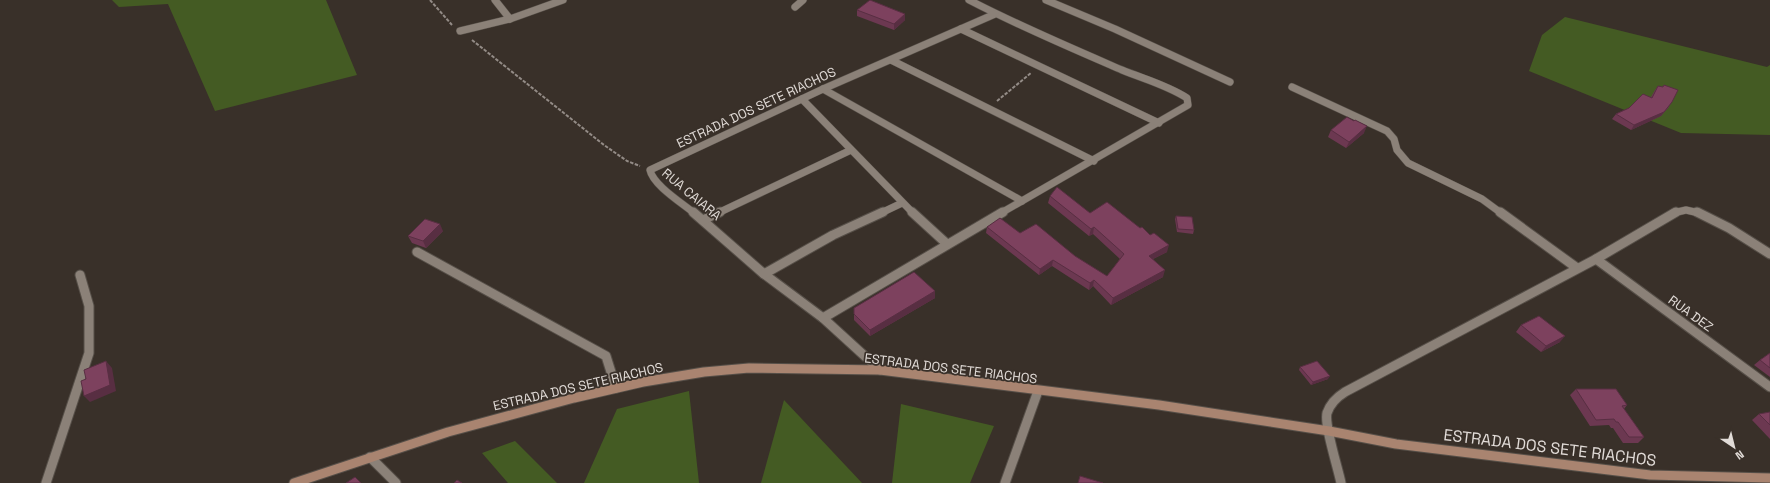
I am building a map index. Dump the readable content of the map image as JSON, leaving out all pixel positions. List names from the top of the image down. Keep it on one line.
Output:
{"streets":{"street":["ESTRADA DOS SETE RIACHOS","RUA CAIARA","RUA DEZ"]},"crossings":[["ESTRADA DOS SETE RIACHOS","RUA CAIARA"]],"north":"bottom right"}
